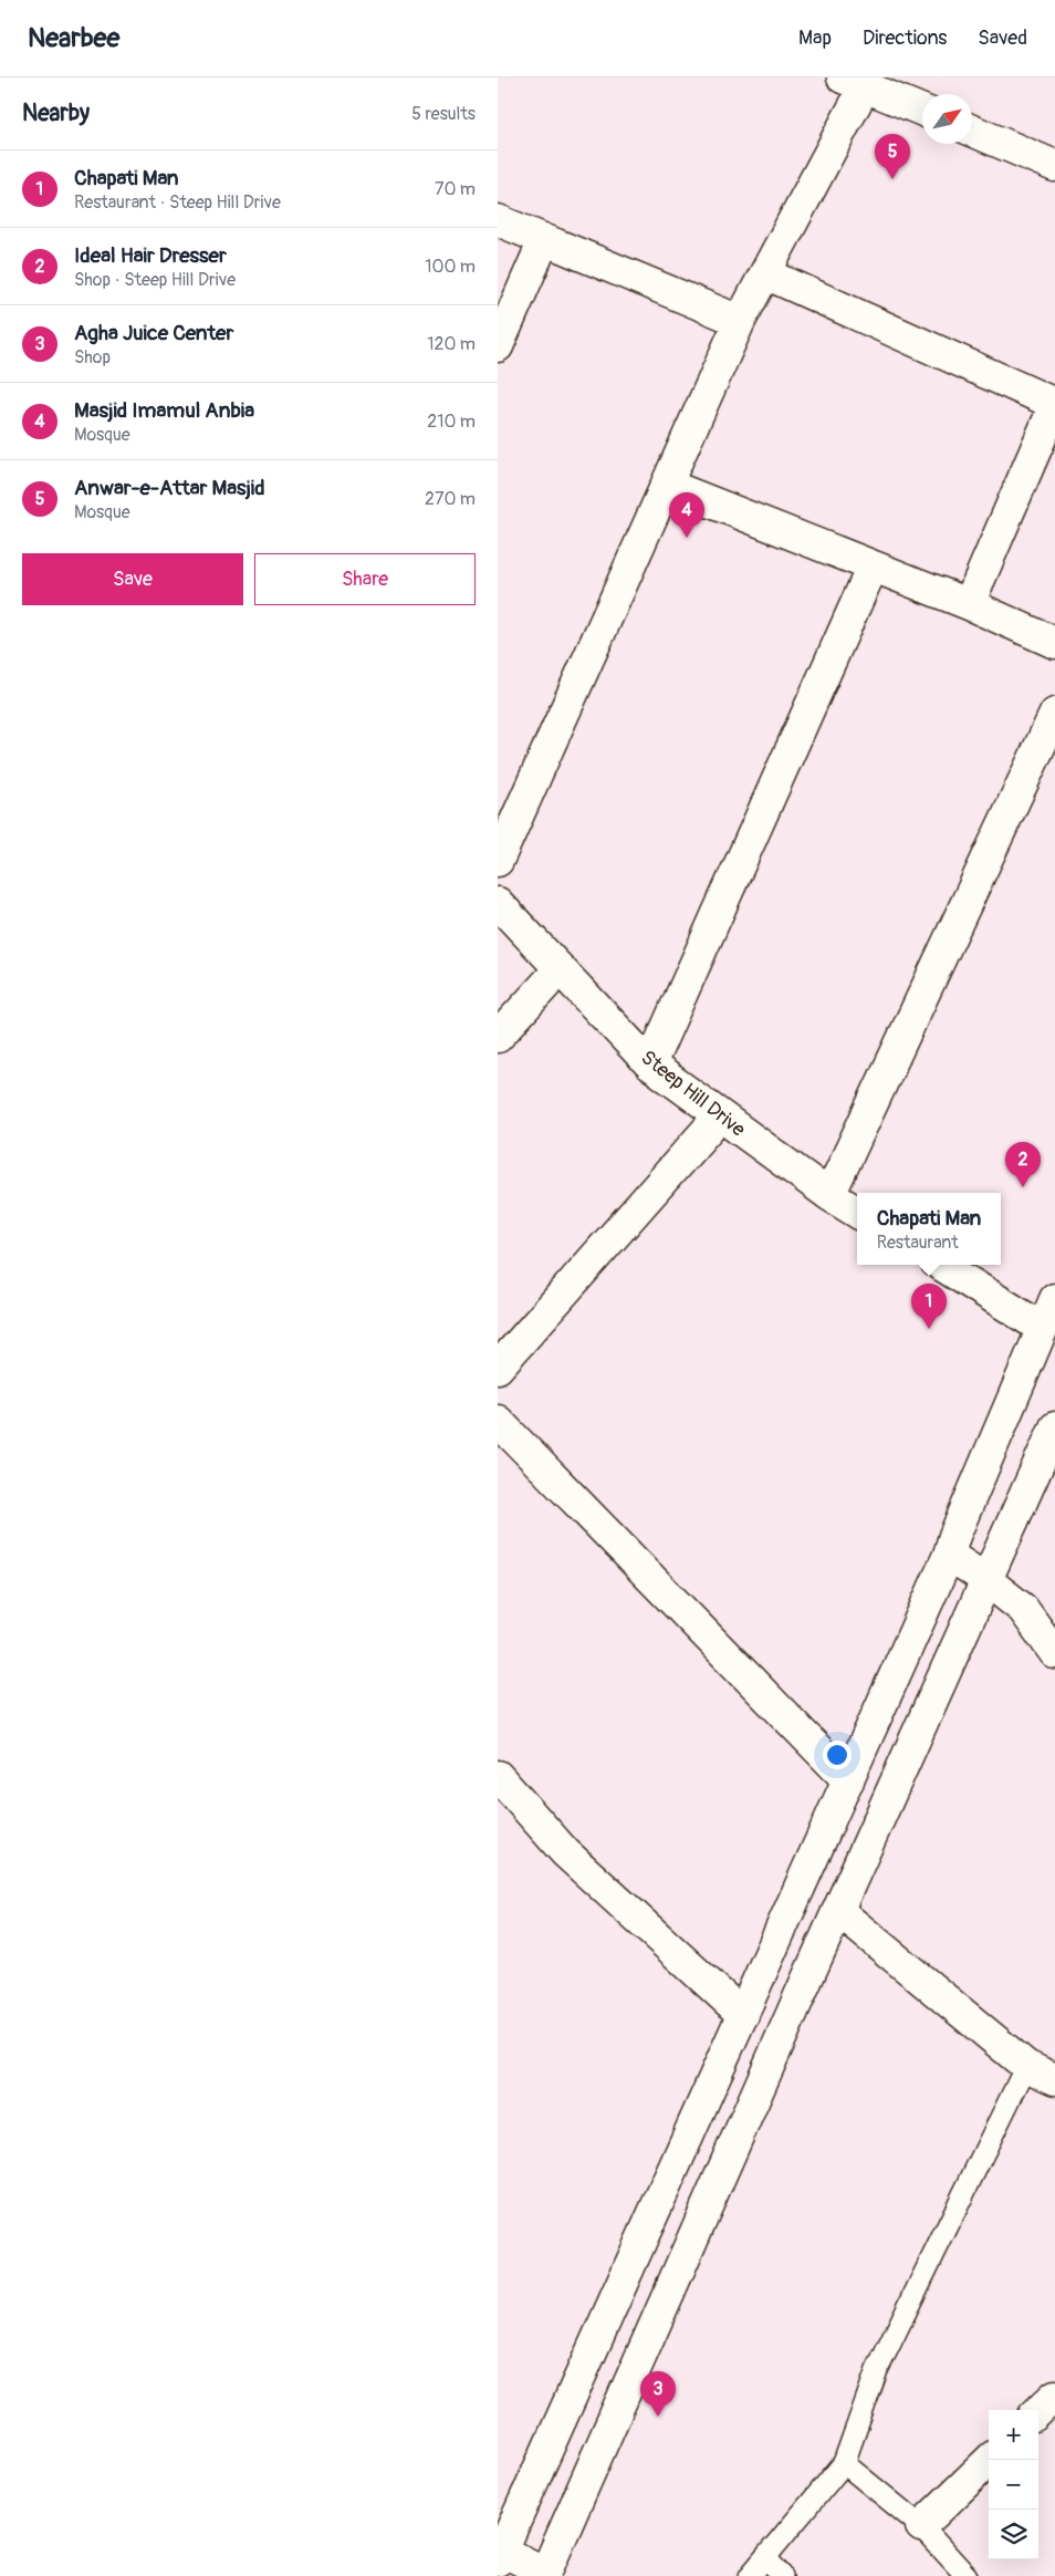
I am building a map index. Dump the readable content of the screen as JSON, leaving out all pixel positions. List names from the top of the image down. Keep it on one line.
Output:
{"streets":{"street":["Steep Hill Drive"]},"north":"top right","page":{"header":"Nearbee","nav":["Map","Directions","Saved"],"heading":["Nearby","5 results"],"pins":["5","4","2","1","3"],"list":[{"mark":"1","name":"Chapati Man","note":"Restaurant · Steep Hill Drive","value":"70 m"},{"mark":"2","name":"Ideal Hair Dresser","note":"Shop · Steep Hill Drive","value":"100 m"},{"mark":"3","name":"Agha Juice Center","note":"Shop","value":"120 m"},{"mark":"4","name":"Masjid Imamul Anbia","note":"Mosque","value":"210 m"},{"mark":"5","name":"Anwar-e-Attar Masjid","note":"Mosque","value":"270 m"}],"buttons":["Save","Share"],"popup":["Chapati Man","Restaurant"],"map_buttons":["+","−"]}}
